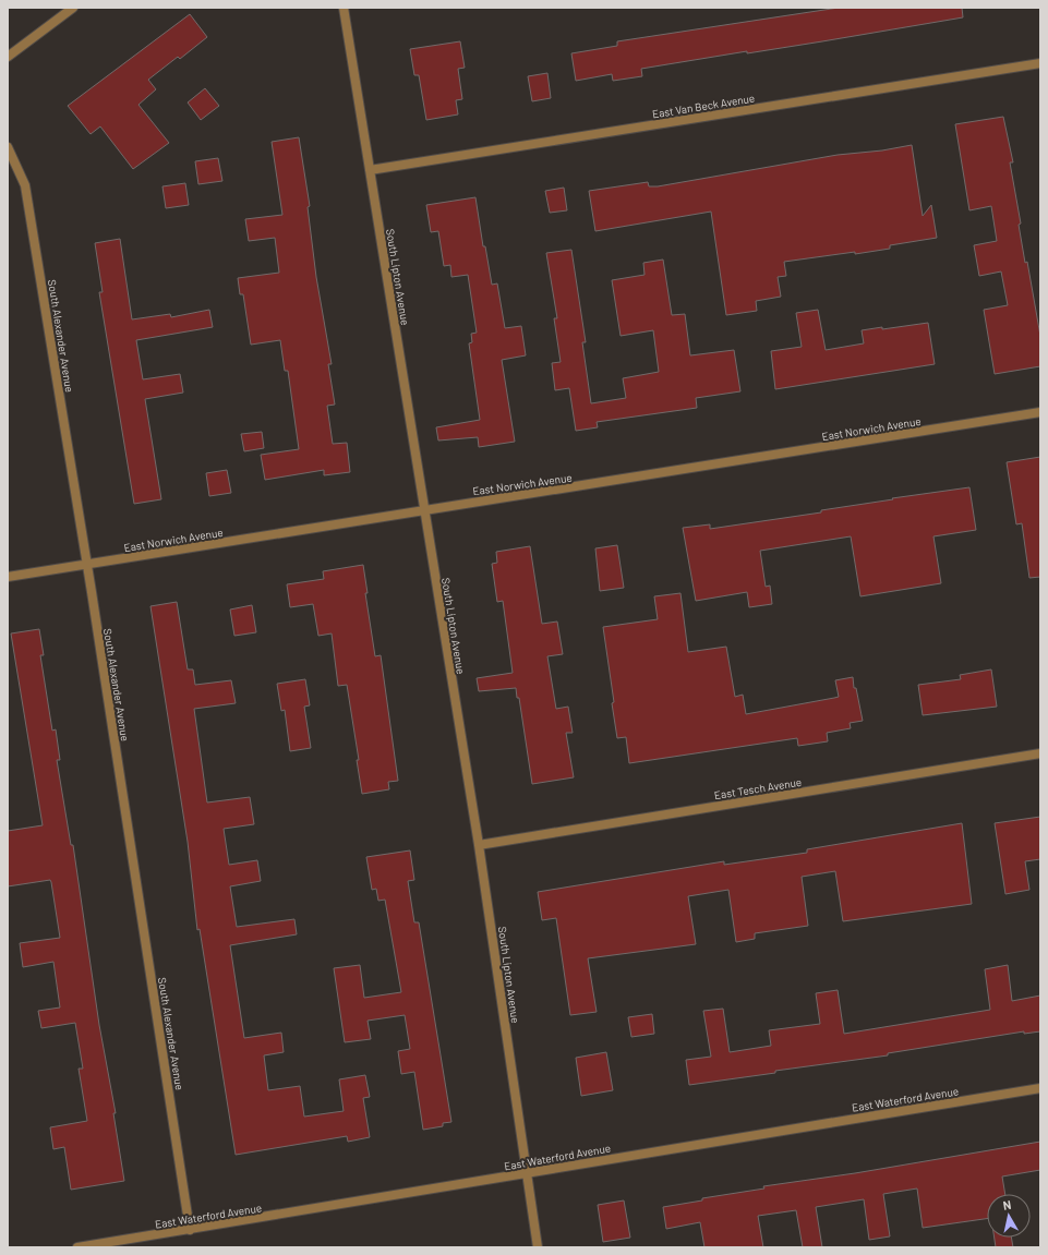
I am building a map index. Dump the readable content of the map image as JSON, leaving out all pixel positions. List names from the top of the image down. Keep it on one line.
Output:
{"streets":{"street":["East Van Beck Avenue","South Lipton Avenue","South Alexander Avenue","East Norwich Avenue","East Tesch Avenue","East Waterford Avenue"]},"crossings":[["East Van Beck Avenue","South Lipton Avenue"],["South Lipton Avenue","East Norwich Avenue"],["South Lipton Avenue","East Tesch Avenue"],["South Lipton Avenue","East Waterford Avenue"],["South Alexander Avenue","East Norwich Avenue"],["South Alexander Avenue","East Waterford Avenue"]],"north":"top"}
